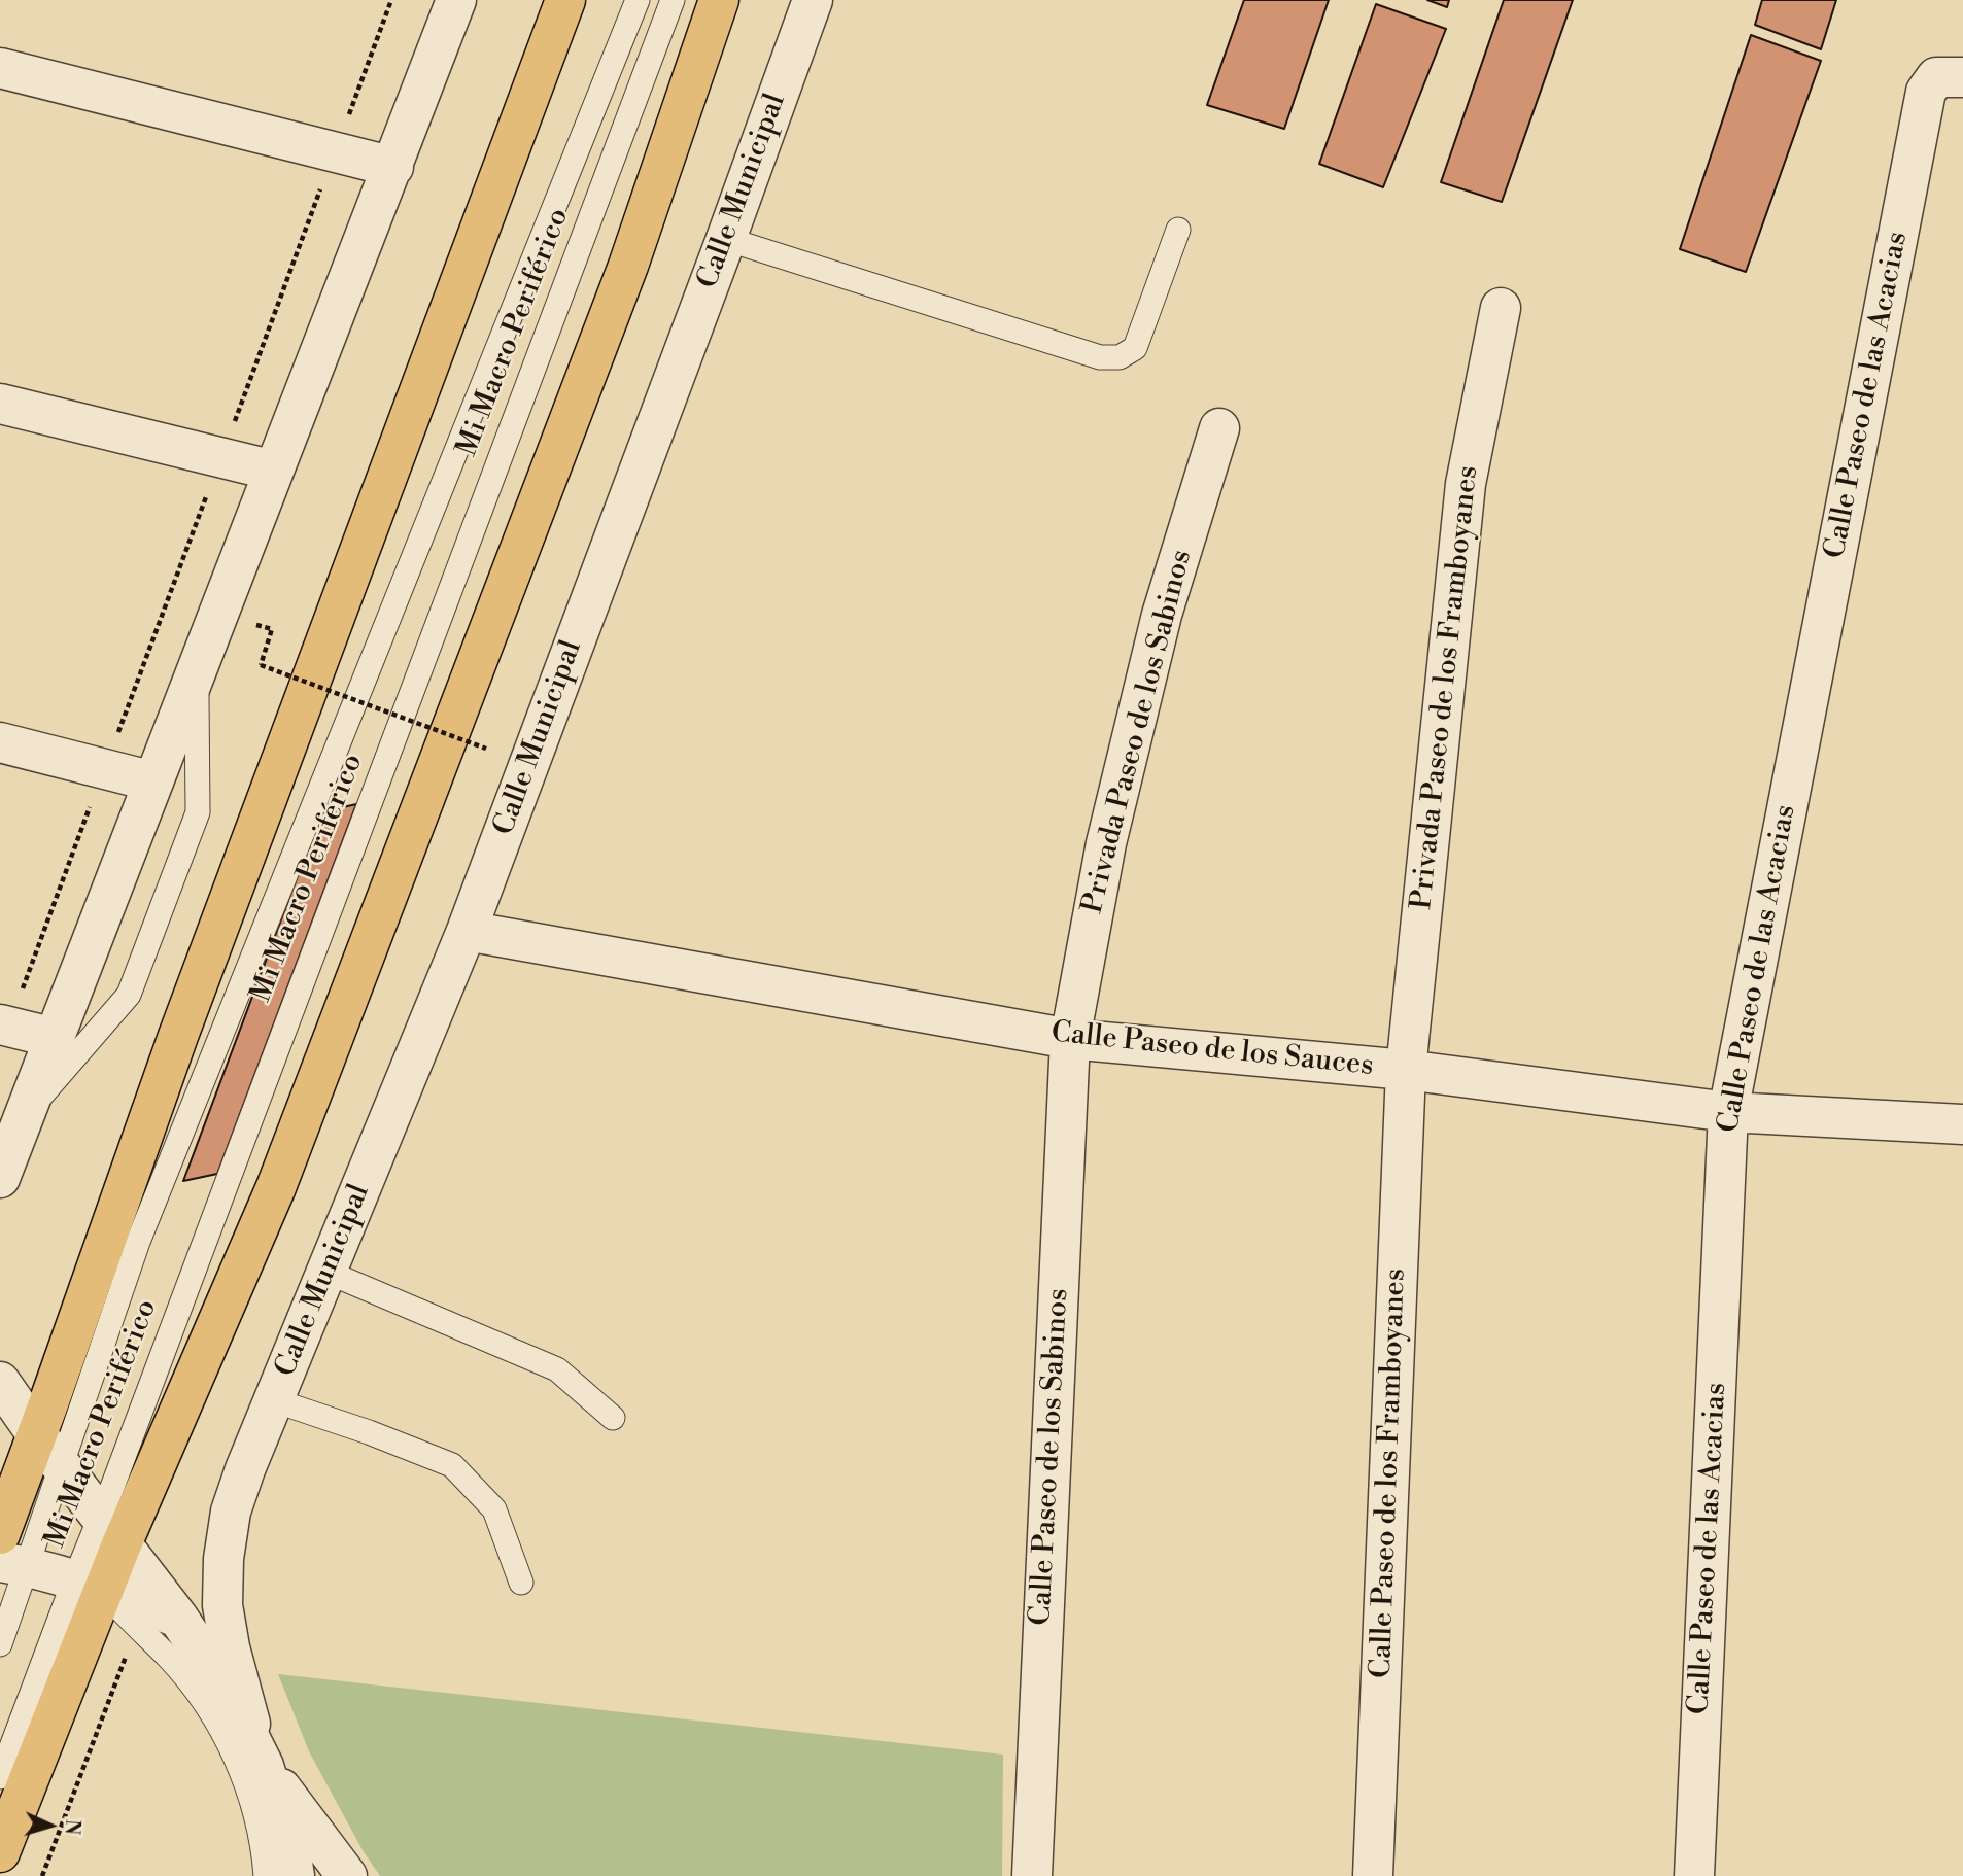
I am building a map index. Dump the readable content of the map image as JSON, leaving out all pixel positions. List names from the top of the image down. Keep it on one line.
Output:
{"streets":{"street":["Calle Municipal","Calle Paseo de las Acacias","Privada Paseo de los Framboyanes","Privada Paseo de los Sabinos","Calle Paseo de los Sauces","Calle Paseo de los Sabinos","Calle Paseo de los Framboyanes"],"lane":["Mi Macro Periférico"]},"crossings":[["Calle Municipal","Calle Paseo de los Sauces"],["Calle Paseo de las Acacias","Calle Paseo de los Sauces"],["Privada Paseo de los Framboyanes","Calle Paseo de los Sauces"],["Privada Paseo de los Framboyanes","Calle Paseo de los Framboyanes"],["Privada Paseo de los Sabinos","Calle Paseo de los Sauces"],["Privada Paseo de los Sabinos","Calle Paseo de los Sabinos"],["Calle Paseo de los Sauces","Calle Paseo de los Sabinos"],["Calle Paseo de los Sauces","Calle Paseo de los Framboyanes"]],"north":"right"}
